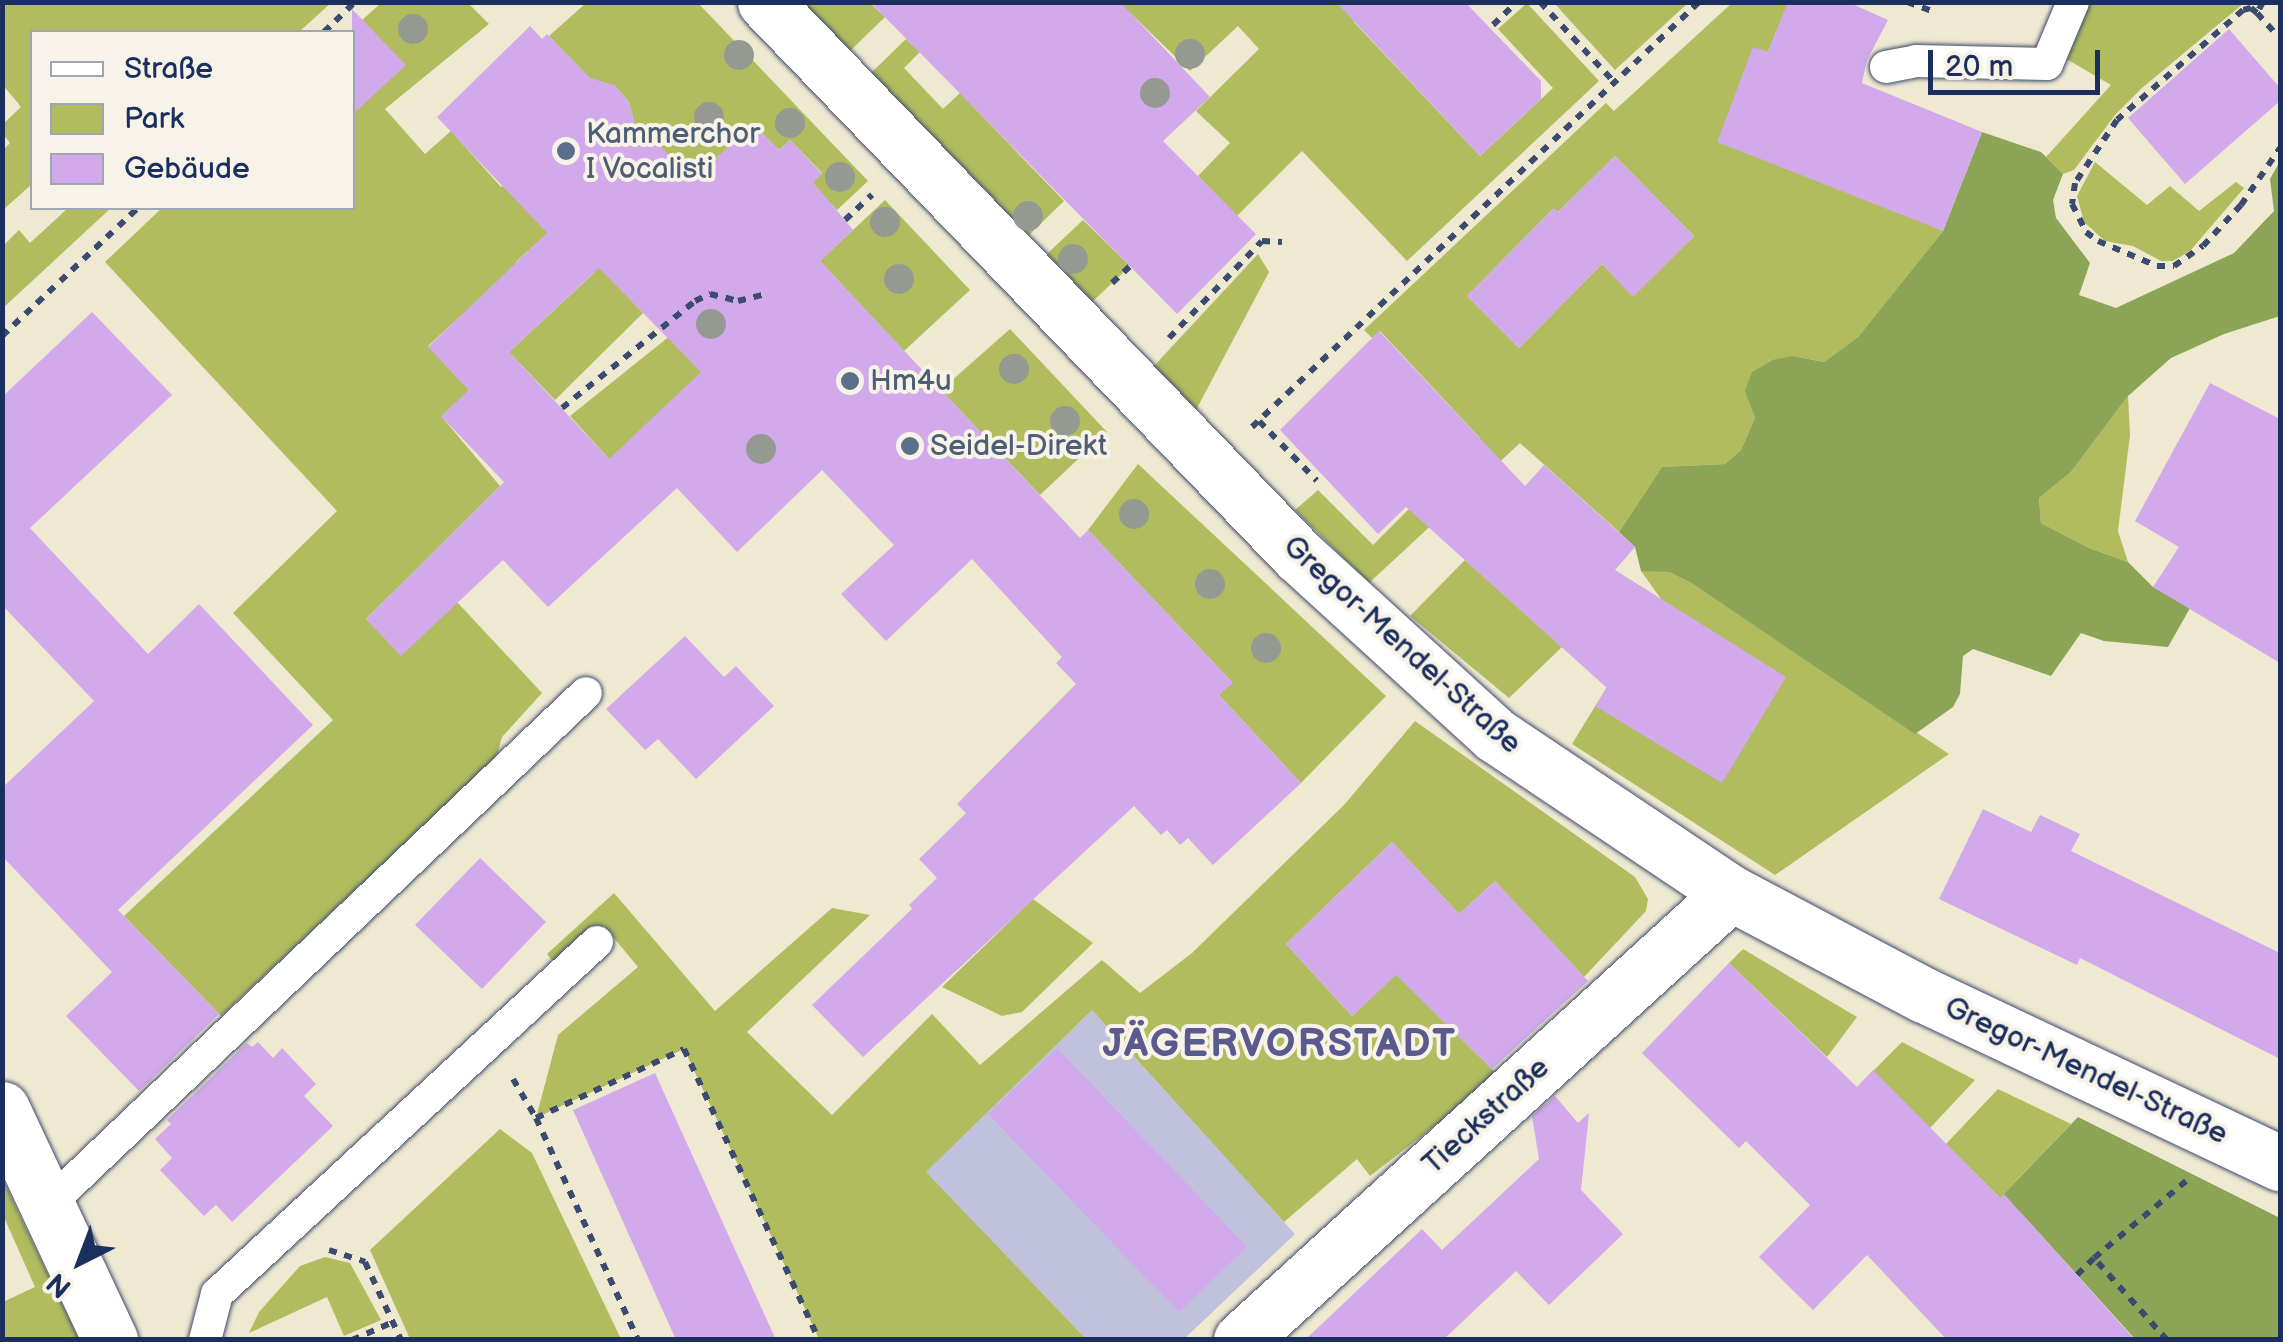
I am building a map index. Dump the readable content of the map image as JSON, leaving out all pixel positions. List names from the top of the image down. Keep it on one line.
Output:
{"streets":{"street":["Gregor-Mendel-Straße","Tieckstraße"]},"crossings":[["Gregor-Mendel-Straße","Tieckstraße"]],"districts":["JÄGERVORSTADT"],"places":["Kammerchor I Vocalisti","Hm4u","Seidel-Direkt"],"legend":["Straße","Park","Gebäude"],"scale_bar":"20 m","north":"bottom left"}
